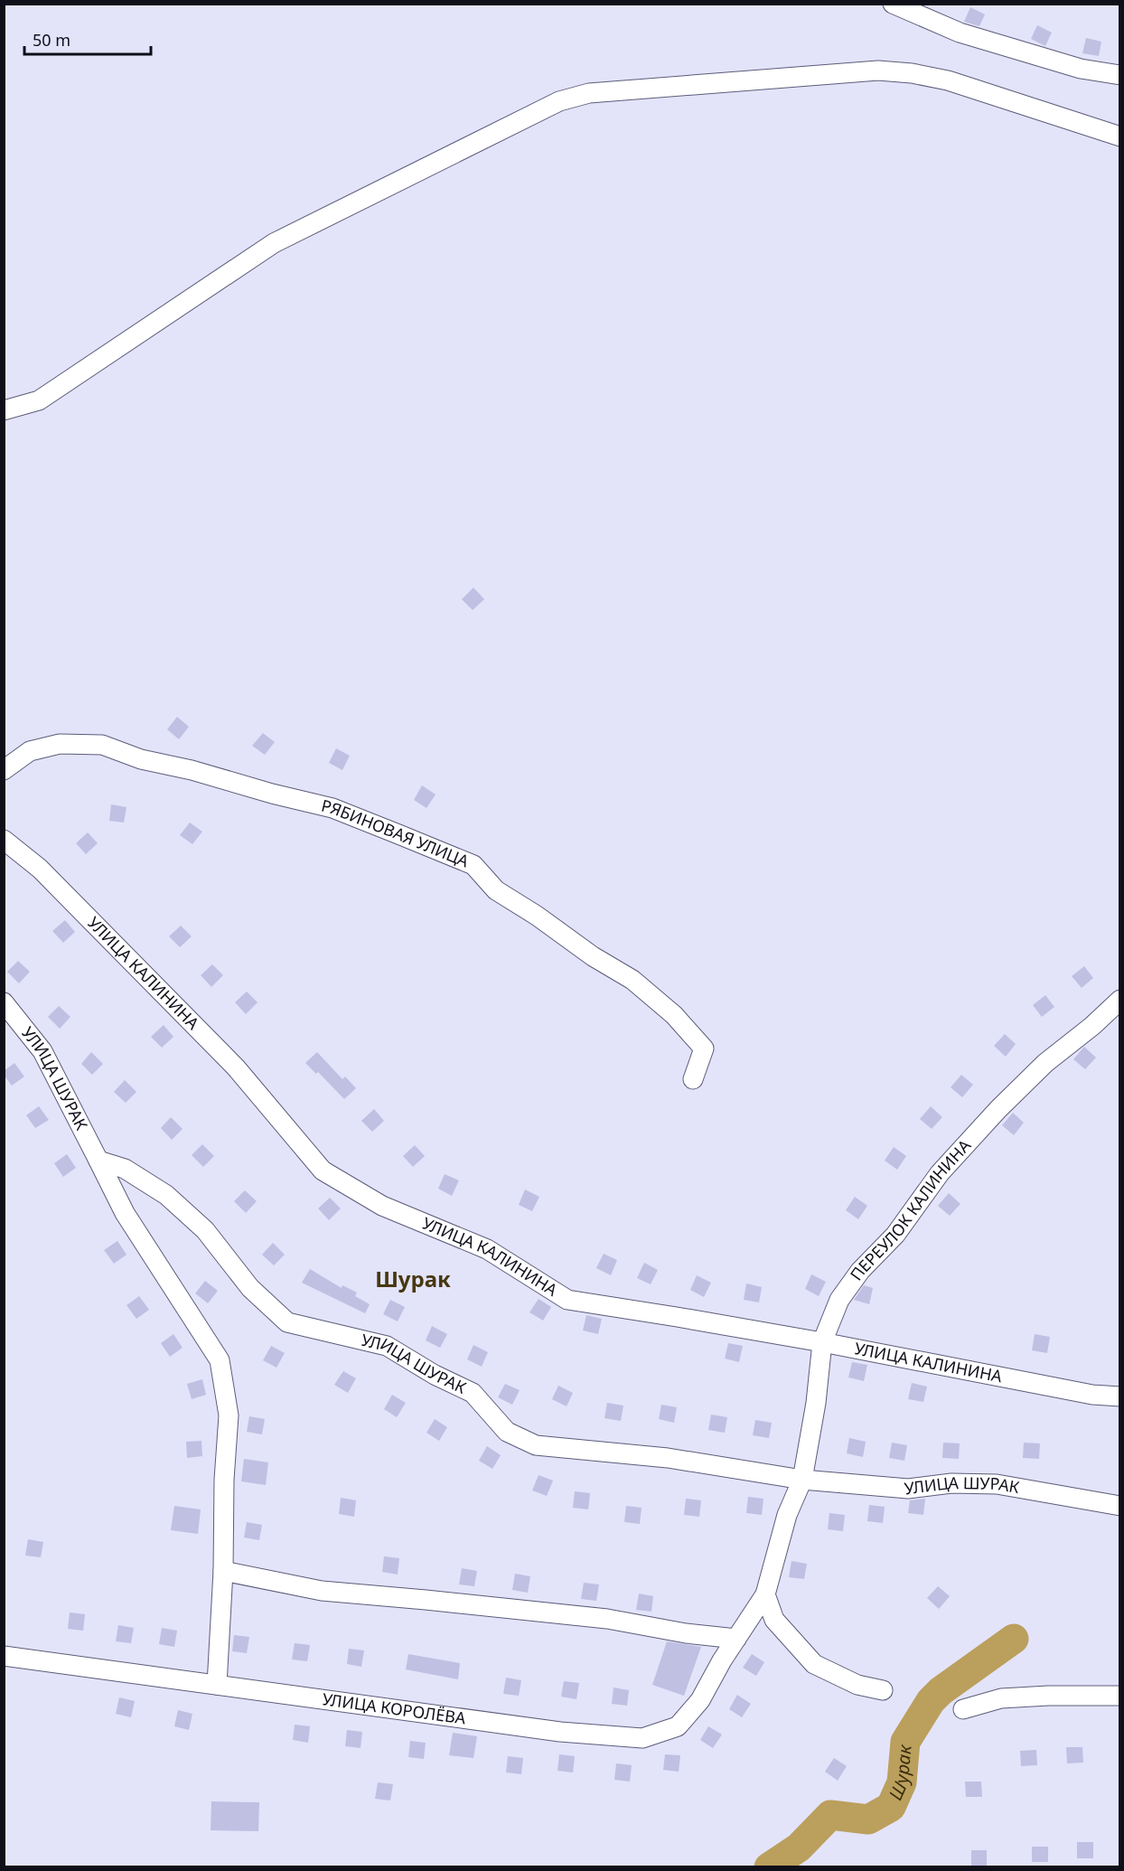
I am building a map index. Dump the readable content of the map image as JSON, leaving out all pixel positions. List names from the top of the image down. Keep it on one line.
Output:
{"streets":{"street":["РЯБИНОВАЯ УЛИЦА","УЛИЦА КАЛИНИНА","УЛИЦА ШУРАК","ПЕРЕУЛОК КАЛИНИНА","УЛИЦА КОРОЛЁВА"]},"crossings":[["УЛИЦА КАЛИНИНА","ПЕРЕУЛОК КАЛИНИНА"],["УЛИЦА ШУРАК","ПЕРЕУЛОК КАЛИНИНА"],["УЛИЦА ШУРАК","УЛИЦА КОРОЛЁВА"]],"districts":["Шурак"],"water":["Шурак"],"scale_bar":"50 m"}
